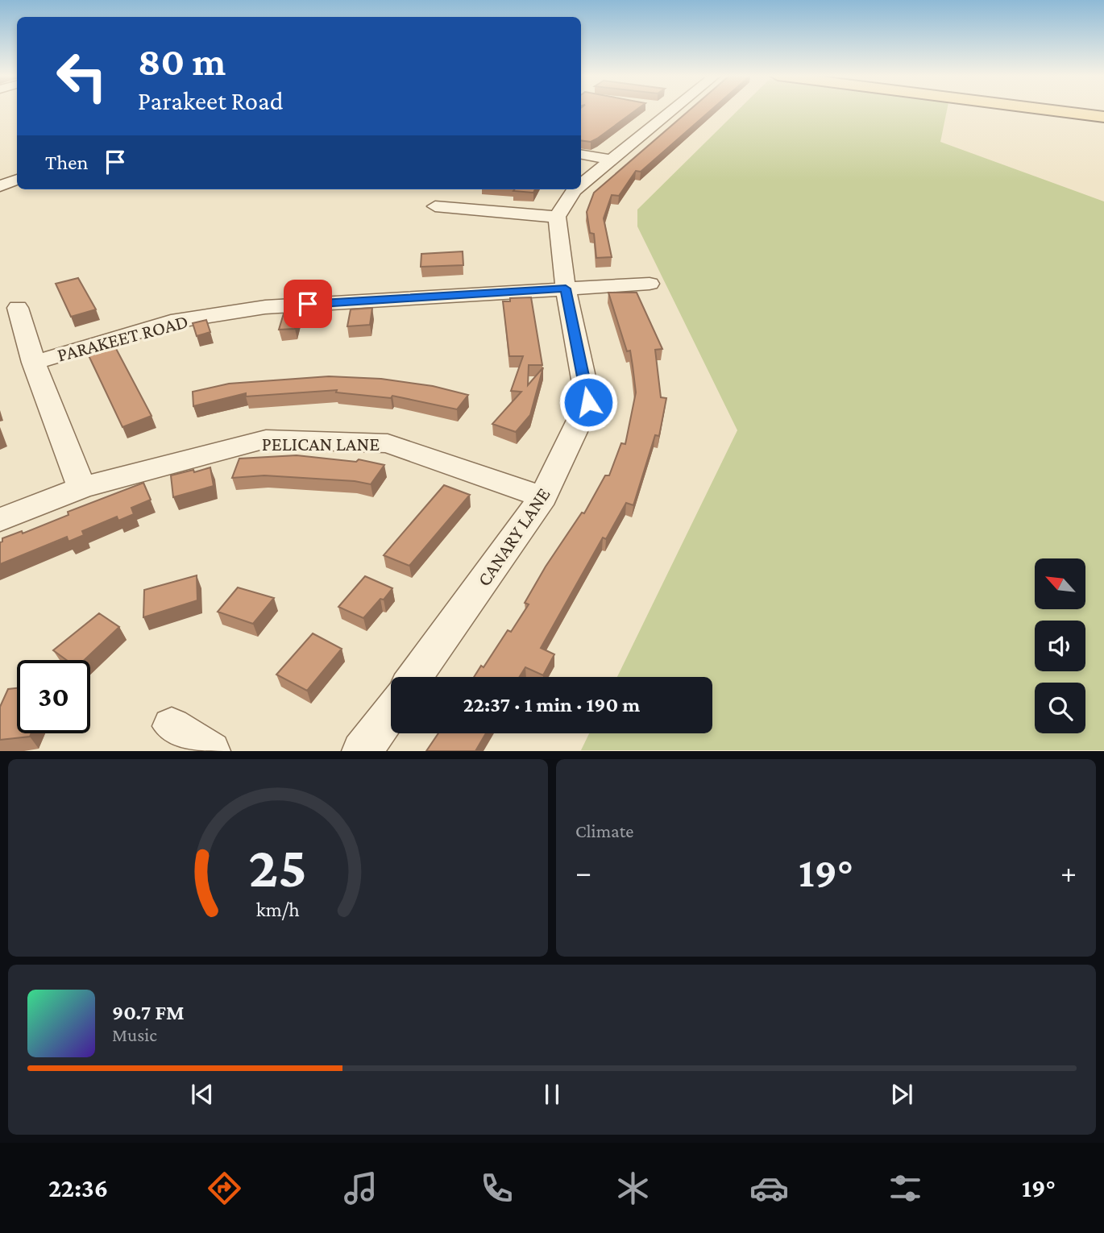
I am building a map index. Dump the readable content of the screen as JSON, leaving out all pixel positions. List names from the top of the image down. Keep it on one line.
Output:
{"streets":{"street":["PARAKEET ROAD","PELICAN LANE","CANARY LANE"]},"crossings":[["PARAKEET ROAD","CANARY LANE"],["PELICAN LANE","CANARY LANE"]],"north":"top left","page":{"turn":["80 m","Parakeet Road"],"then":"Then","limit":"30","trip":"22:37 · 1 min · 190 m","tile":"Climate","heat":["−","19°","+"],"song":["90.7 FM","Music"],"tabs":["22:36","19°"],"gauge":["25","km/h"]}}
